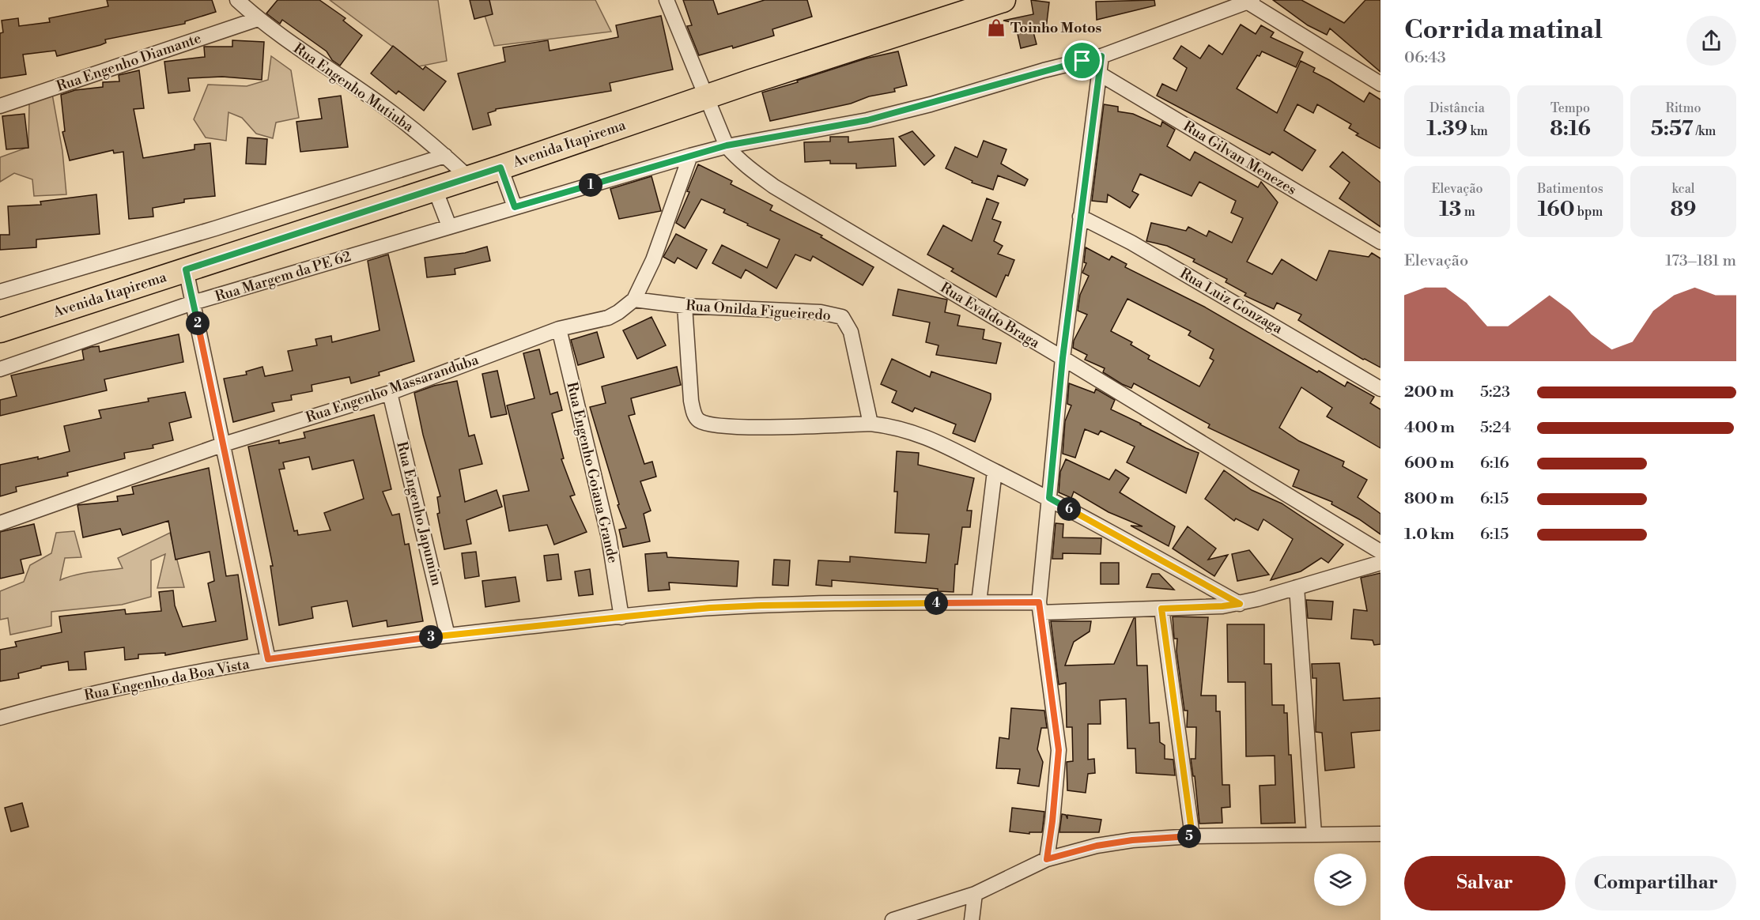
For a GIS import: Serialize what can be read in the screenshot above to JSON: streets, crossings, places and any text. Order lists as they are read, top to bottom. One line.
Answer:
{"streets":{"main road":["Avenida Itapirema"],"street":["Rua Engenho Diamante","Rua Engenho Mutiuba","Rua Gilvan Menezes","Rua Margem da PE 62","Rua Luiz Gonzaga","Rua Onilda Figueiredo","Rua Evaldo Braga","Rua Engenho Massaranduba","Rua Engenho Goiana Grande","Rua Engenho Japumim","Rua Engenho da Boa Vista"]},"crossings":[["Rua Engenho Diamante","Rua Engenho Mutiuba"],["Rua Engenho Mutiuba","Avenida Itapirema"],["Avenida Itapirema","Rua Evaldo Braga"],["Rua Margem da PE 62","Rua Evaldo Braga"],["Rua Margem da PE 62","Rua Engenho Massaranduba"],["Rua Onilda Figueiredo","Rua Engenho Massaranduba"],["Rua Engenho Massaranduba","Rua Engenho Goiana Grande"],["Rua Engenho Massaranduba","Rua Engenho Japumim"],["Rua Engenho Goiana Grande","Rua Engenho da Boa Vista"],["Rua Engenho Japumim","Rua Engenho da Boa Vista"]],"places":{"shop":["Toinho Motos"]},"page":{"heading":["Corrida matinal","06:43"],"stats":[["Distância","1.39 km"],["Tempo","8:16"],["Ritmo","5:57 /km"],["Elevação","13 m"],["Batimentos","160 bpm"],["kcal","89"]],"pins":["1","2","6","4","3","5"],"chart":["Elevação","173–181 m"],"list":[{"name":"200 m","note":"5:23"},{"name":"400 m","note":"5:24"},{"name":"600 m","note":"6:16"},{"name":"800 m","note":"6:15"},{"name":"1.0 km","note":"6:15"}],"buttons":["Salvar","Compartilhar"]}}
